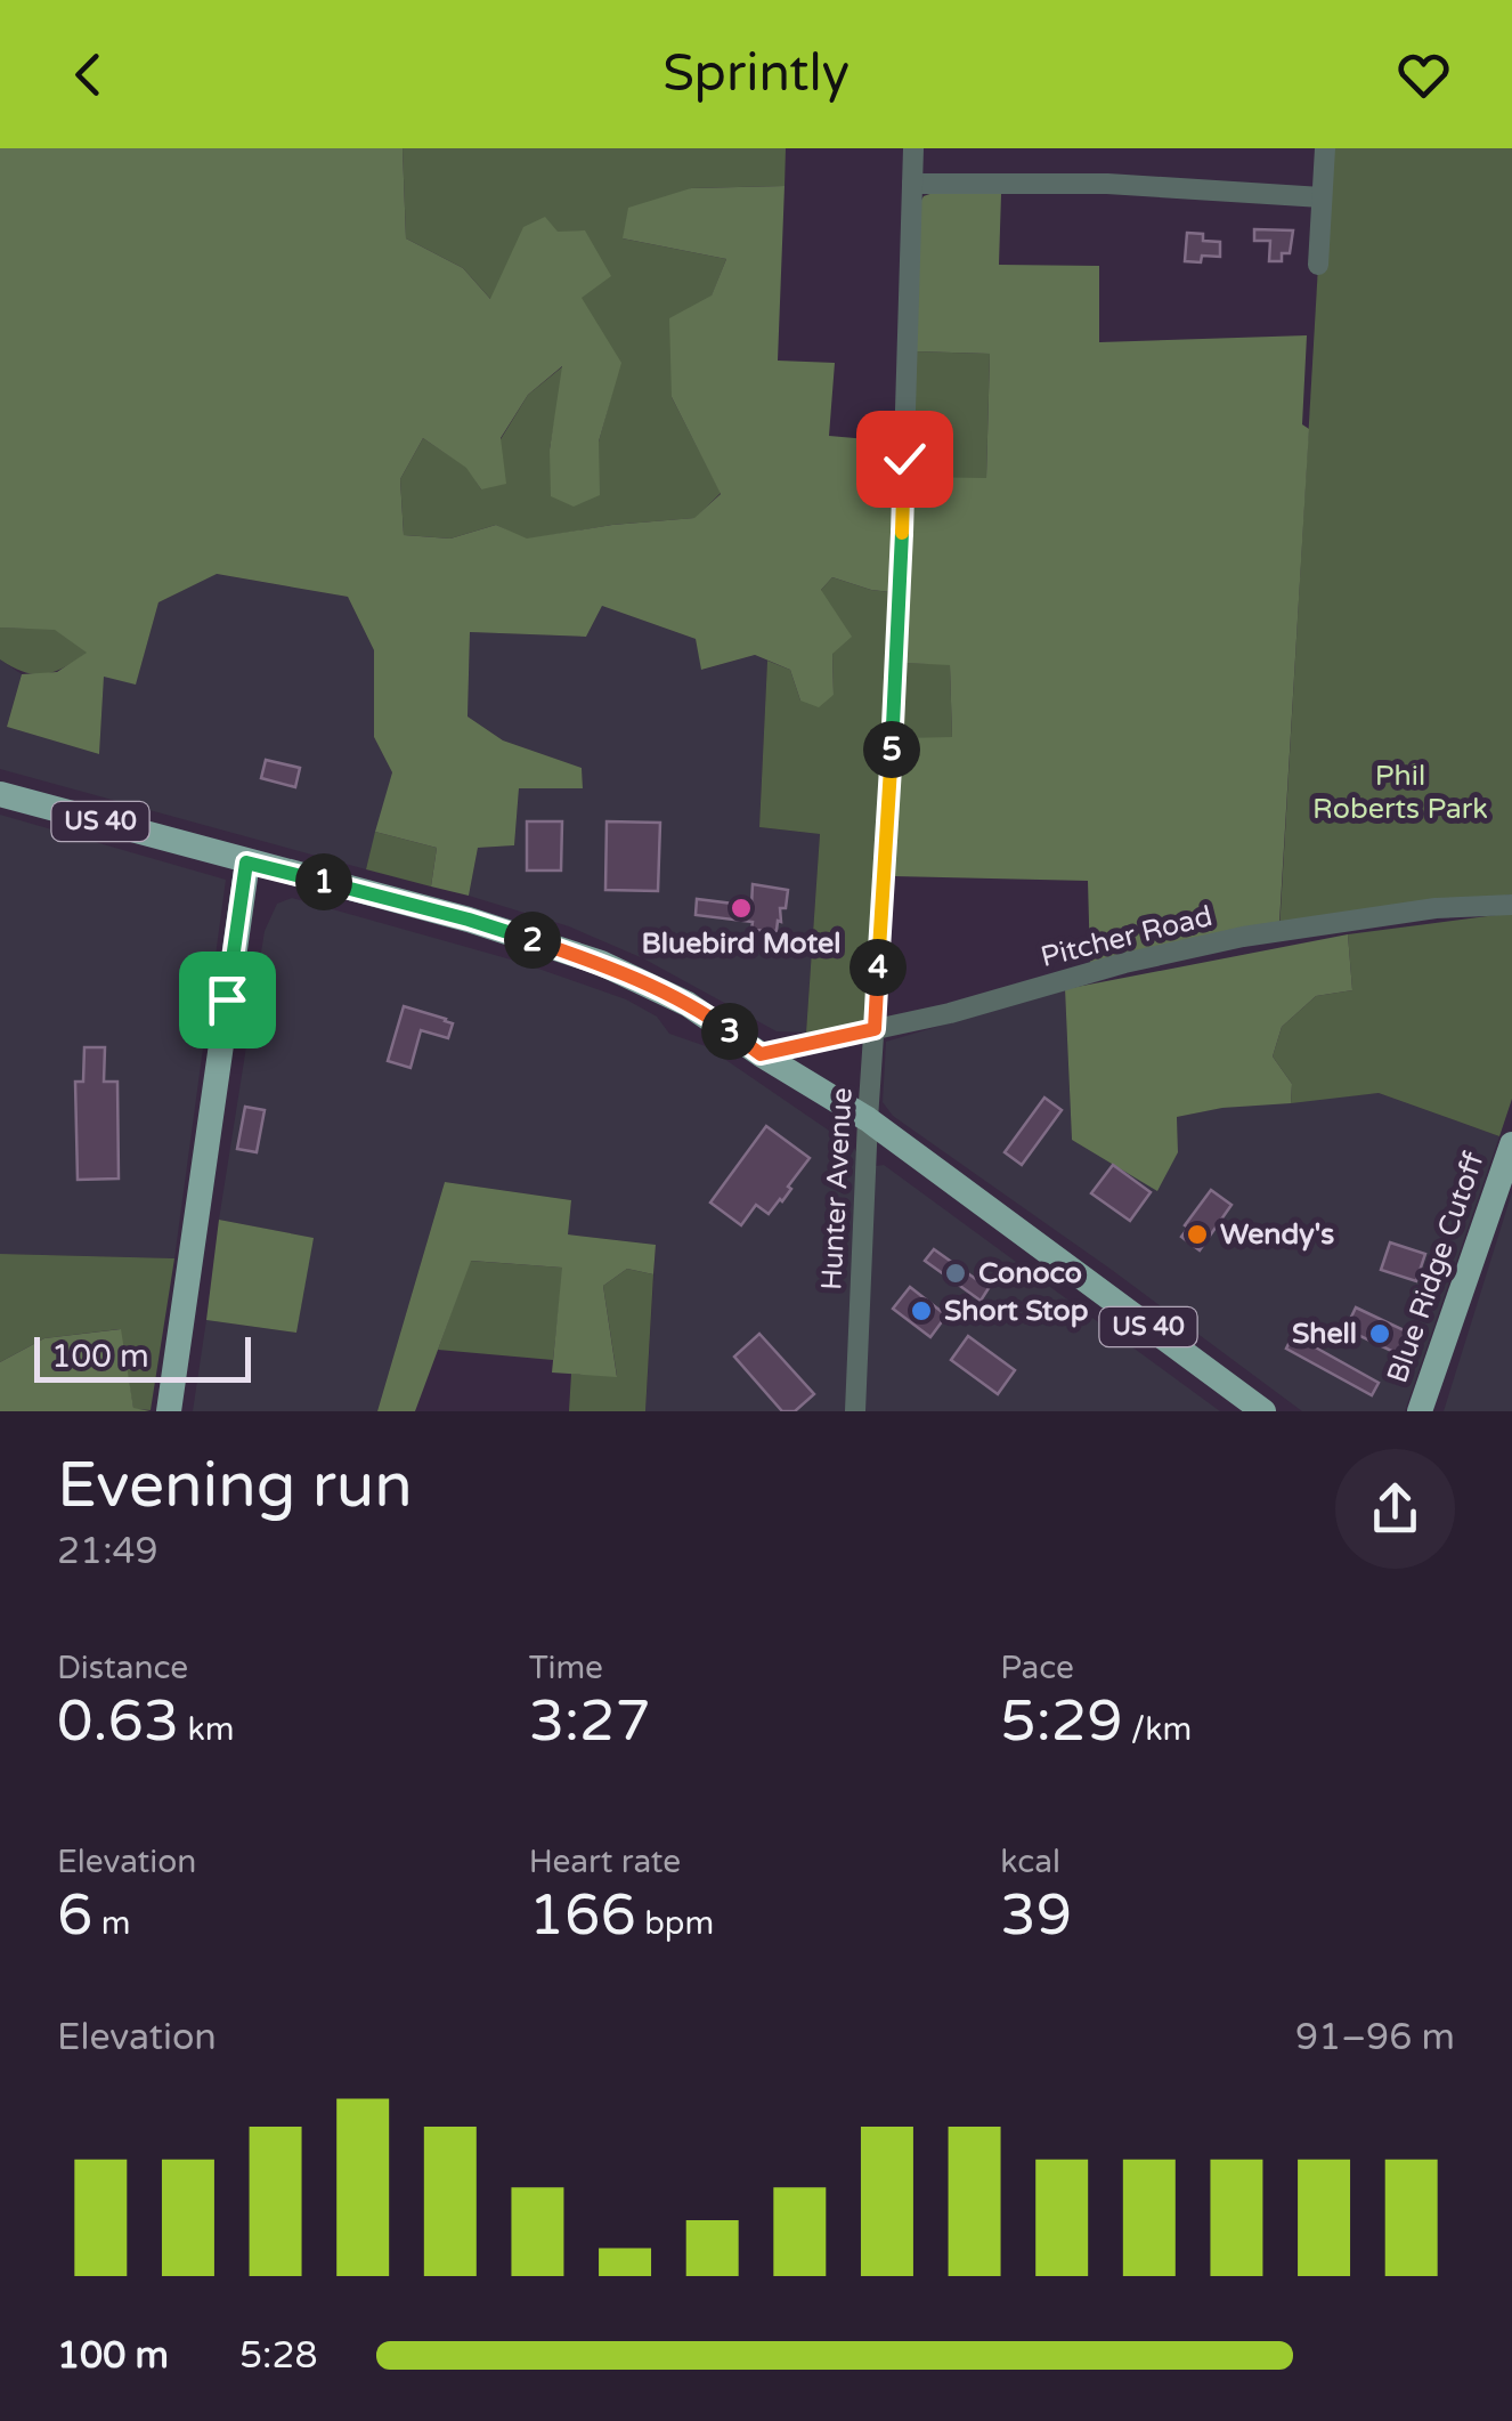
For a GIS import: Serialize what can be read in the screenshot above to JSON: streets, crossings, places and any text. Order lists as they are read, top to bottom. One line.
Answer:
{"streets":{"main road":["US 40","Blue Ridge Cutoff"],"street":["Pitcher Road","Hunter Avenue"]},"crossings":[["US 40","Pitcher Road"],["US 40","Hunter Avenue"],["Pitcher Road","Hunter Avenue"]],"parks":["Phil Roberts Park"],"places":["Bluebird Motel","Wendy's","Conoco","Short Stop","Shell"],"scale_bar":"100 m","page":{"header":"Sprintly","pins":["5","1","2","4","3"],"scale":"100 m","heading":["Evening run","21:49"],"stats":[["Distance","0.63 km"],["Time","3:27"],["Pace","5:29 /km"],["Elevation","6 m"],["Heart rate","166 bpm"],["kcal","39"]],"chart":["Elevation","91–96 m"],"list":[{"name":"100 m","note":"5:28"}]}}
